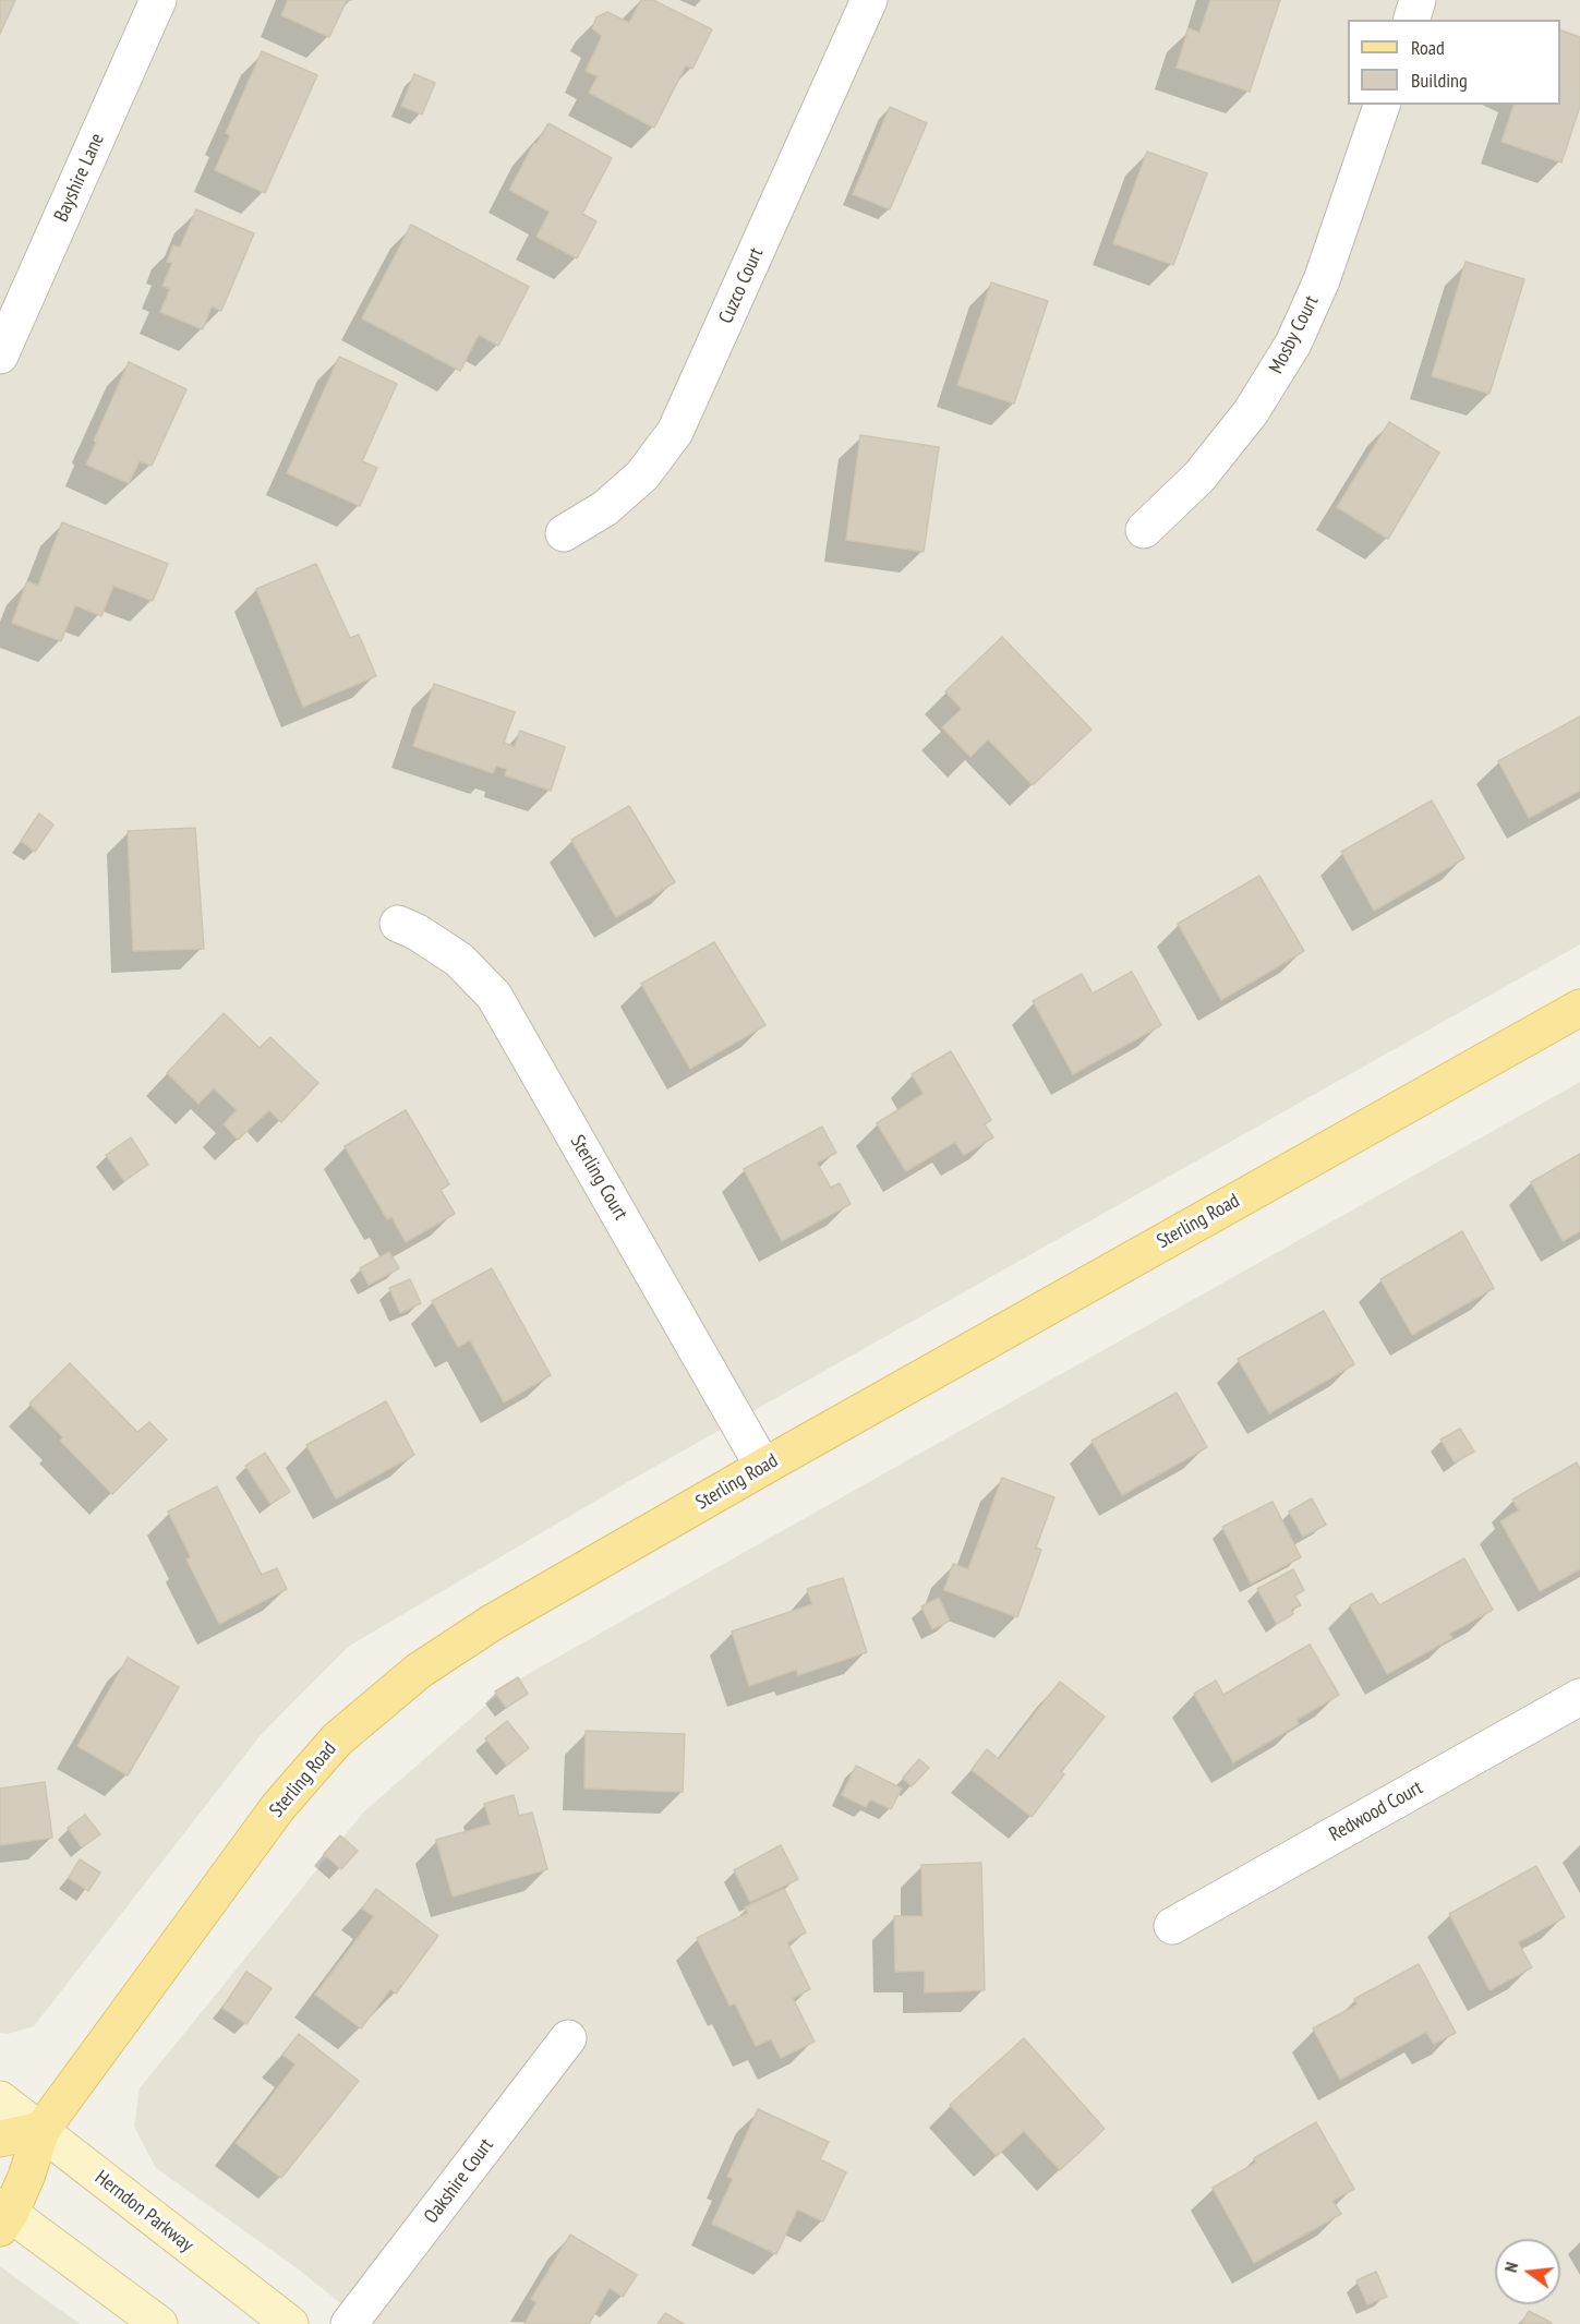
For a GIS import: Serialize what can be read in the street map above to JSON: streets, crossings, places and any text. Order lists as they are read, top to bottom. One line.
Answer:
{"streets":{"main road":["Sterling Road","Herndon Parkway"],"street":["Bayshire Lane","Cuzco Court","Mosby Court","Sterling Court","Redwood Court","Oakshire Court"]},"crossings":[["Sterling Court","Sterling Road"],["Sterling Road","Herndon Parkway"]],"legend":["Road","Building"],"north":"left"}
